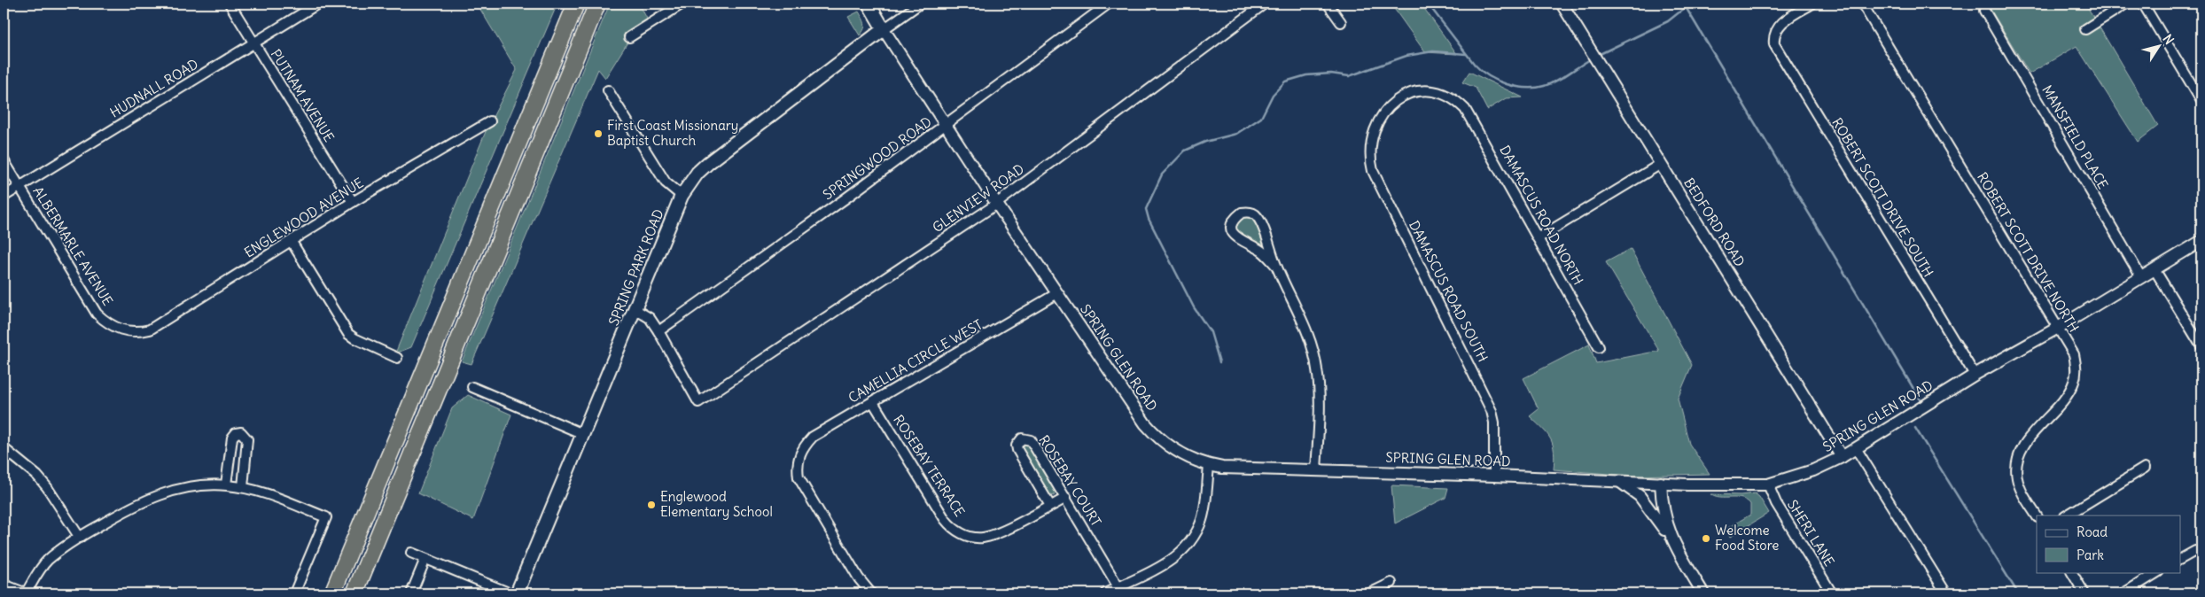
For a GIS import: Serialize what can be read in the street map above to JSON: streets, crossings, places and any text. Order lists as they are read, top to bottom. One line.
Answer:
{"streets":{"main road":["SPRING PARK ROAD","SPRING GLEN ROAD"],"street":["HUDNALL ROAD","PUTNAM AVENUE","MANSFIELD PLACE","SPRINGWOOD ROAD","ROBERT SCOTT DRIVE SOUTH","GLENVIEW ROAD","DAMASCUS ROAD NORTH","ENGLEWOOD AVENUE","BEDFORD ROAD","ALBERMARLE AVENUE","ROBERT SCOTT DRIVE NORTH","DAMASCUS ROAD SOUTH","CAMELLIA CIRCLE WEST","ROSEBAY TERRACE","ROSEBAY COURT","SHERI LANE"]},"crossings":[["HUDNALL ROAD","PUTNAM AVENUE"],["HUDNALL ROAD","ALBERMARLE AVENUE"],["PUTNAM AVENUE","ENGLEWOOD AVENUE"],["MANSFIELD PLACE","SPRING GLEN ROAD"],["SPRINGWOOD ROAD","GLENVIEW ROAD"],["SPRINGWOOD ROAD","SPRING GLEN ROAD"],["ROBERT SCOTT DRIVE SOUTH","SPRING GLEN ROAD"],["GLENVIEW ROAD","SPRING GLEN ROAD"],["DAMASCUS ROAD NORTH","DAMASCUS ROAD SOUTH"],["ENGLEWOOD AVENUE","ALBERMARLE AVENUE"],["BEDFORD ROAD","SPRING GLEN ROAD"],["ROBERT SCOTT DRIVE NORTH","SPRING GLEN ROAD"],["SPRING PARK ROAD","SPRING GLEN ROAD"],["DAMASCUS ROAD SOUTH","SPRING GLEN ROAD"],["SPRING GLEN ROAD","CAMELLIA CIRCLE WEST"],["SPRING GLEN ROAD","SHERI LANE"],["CAMELLIA CIRCLE WEST","ROSEBAY TERRACE"],["ROSEBAY TERRACE","ROSEBAY COURT"]],"places":["First Coast Missionary Baptist Church","Englewood Elementary School","Welcome Food Store"],"legend":["Road","Park"],"north":"top right"}
